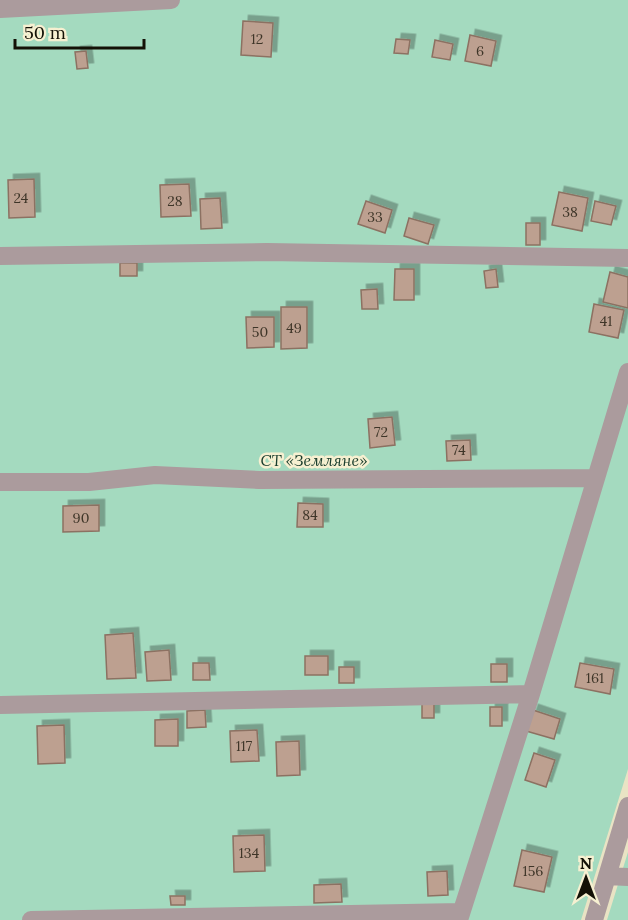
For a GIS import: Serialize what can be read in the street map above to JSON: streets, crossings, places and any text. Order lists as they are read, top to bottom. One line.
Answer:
{"parks":["СТ «Земляне»"],"house_numbers":["12","6","24","28","38","33","41","49","50","72","74","84","90","161","117","134","156"],"scale_bar":"50 m","north":"top"}
